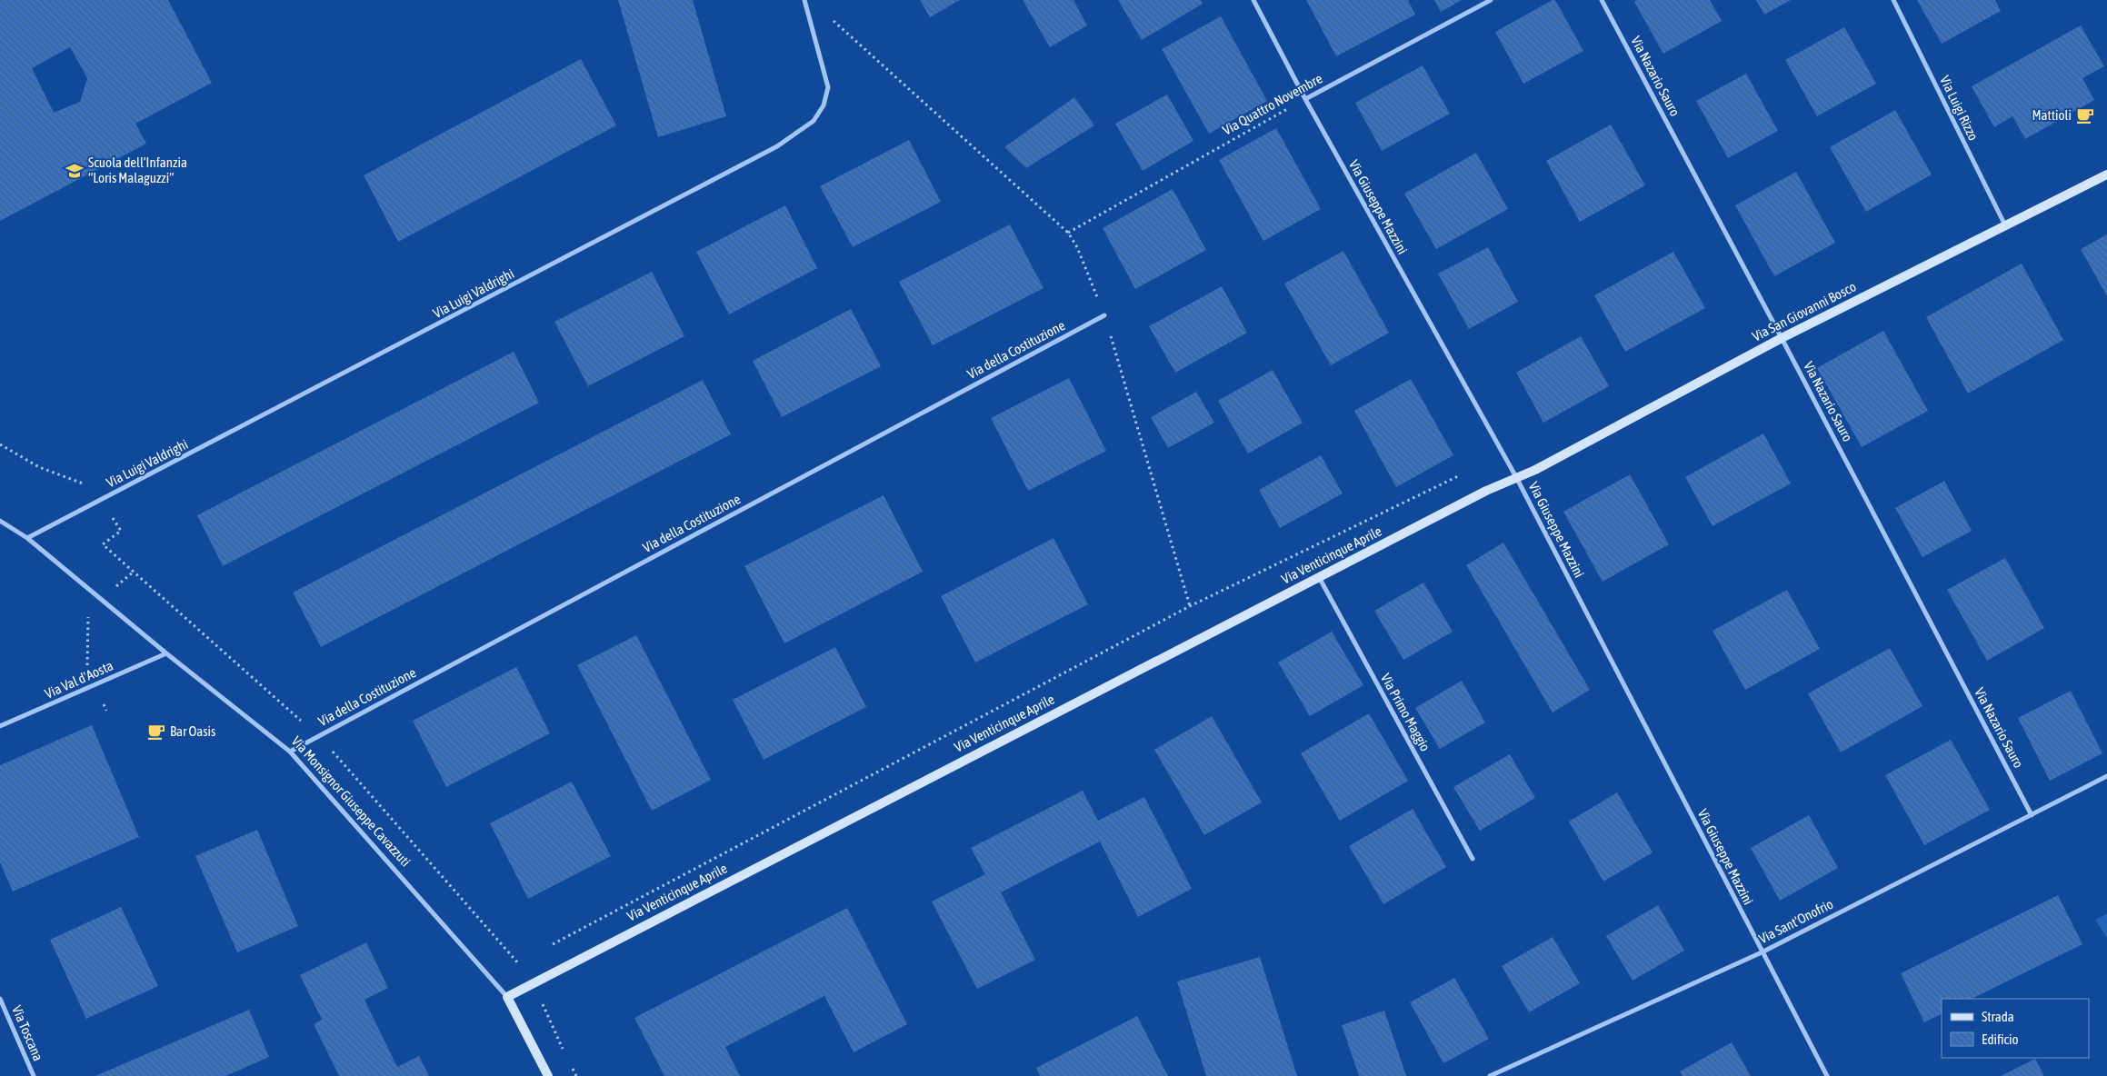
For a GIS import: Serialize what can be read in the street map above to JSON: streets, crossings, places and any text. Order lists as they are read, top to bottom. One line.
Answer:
{"streets":{"street":["Via Nazario Sauro","Via Quattro Novembre","Via Luigi Rizzo","Via Giuseppe Mazzini","Via Luigi Valdrighi","Via San Giovanni Bosco","Via della Costituzione","Via Venticinque Aprile","Via Val d'Aosta","Via Primo Maggio","Via Monsignor Giuseppe Cavazzuti","Via Sant'Onofrio","Via Toscana"]},"crossings":[["Via Nazario Sauro","Via San Giovanni Bosco"],["Via Nazario Sauro","Via Sant'Onofrio"],["Via Quattro Novembre","Via Giuseppe Mazzini"],["Via Luigi Rizzo","Via San Giovanni Bosco"],["Via Giuseppe Mazzini","Via San Giovanni Bosco"],["Via Giuseppe Mazzini","Via Venticinque Aprile"],["Via Giuseppe Mazzini","Via Sant'Onofrio"],["Via Luigi Valdrighi","Via Monsignor Giuseppe Cavazzuti"],["Via San Giovanni Bosco","Via Venticinque Aprile"],["Via della Costituzione","Via Monsignor Giuseppe Cavazzuti"],["Via Venticinque Aprile","Via Primo Maggio"],["Via Venticinque Aprile","Via Monsignor Giuseppe Cavazzuti"],["Via Val d'Aosta","Via Monsignor Giuseppe Cavazzuti"]],"places":{"cafe":["Mattioli","Bar Oasis"],"school or university":["Scuola dell’Infanzia “Loris Malaguzzi”"]},"legend":["Strada","Edificio"]}
